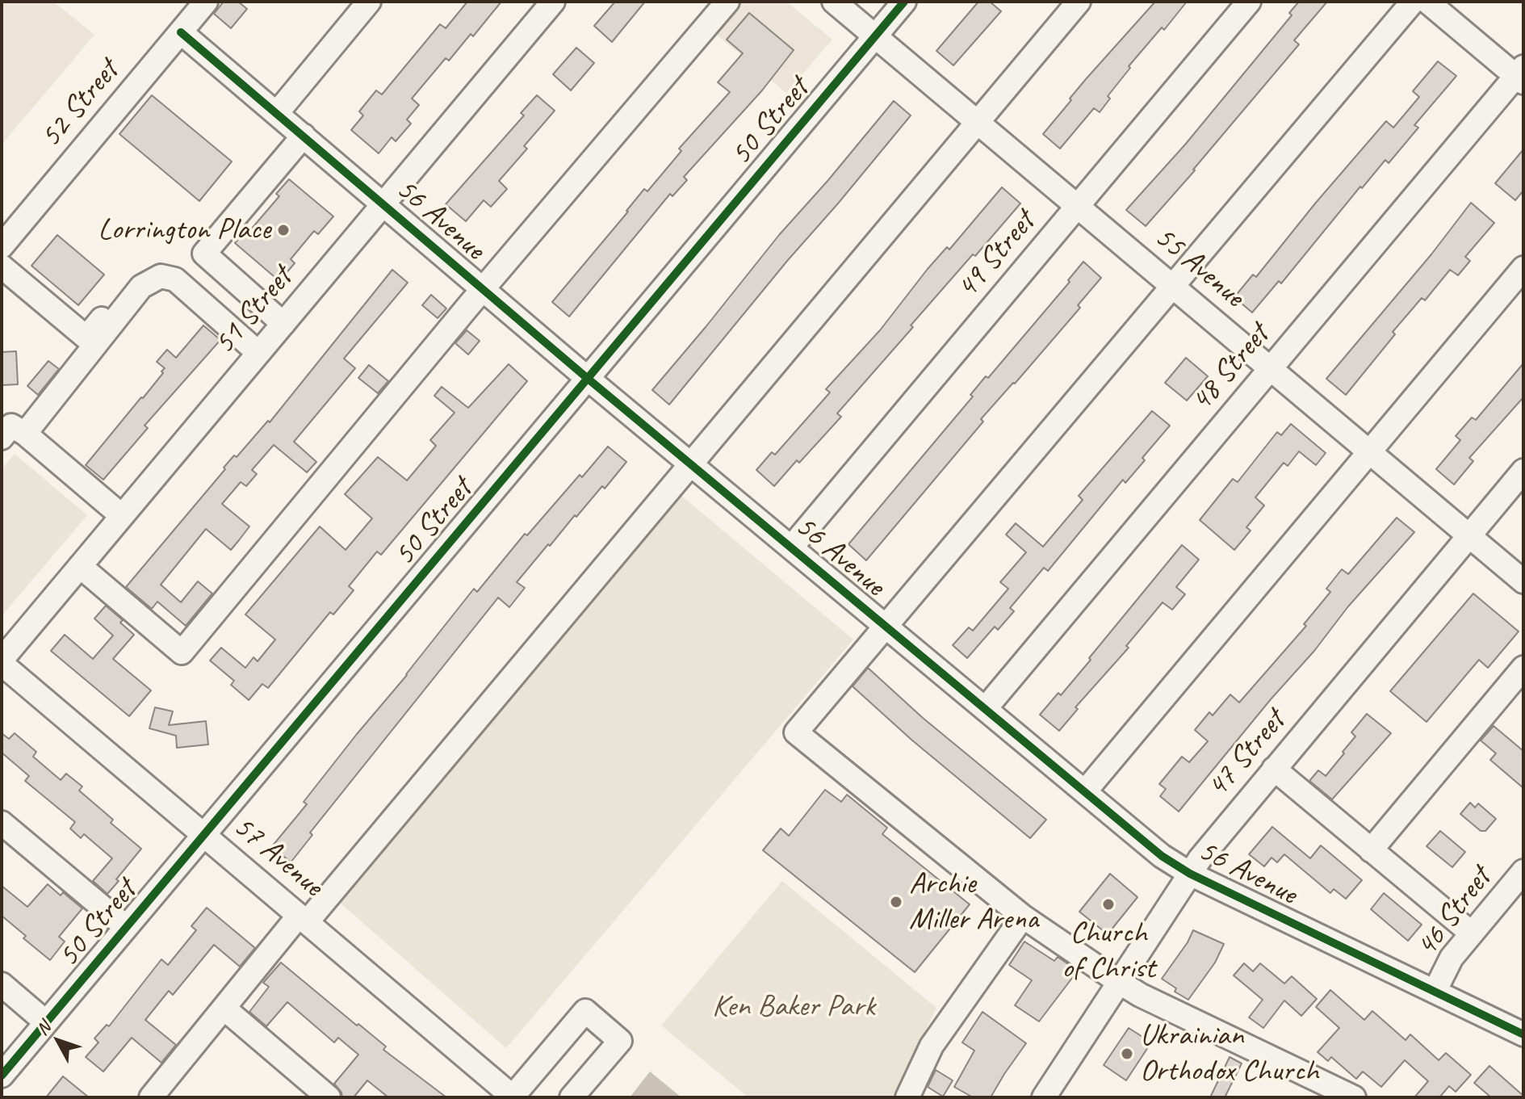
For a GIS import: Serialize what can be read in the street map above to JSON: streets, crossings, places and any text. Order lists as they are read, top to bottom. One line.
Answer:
{"streets":{"street":["52 Street","50 Street","56 Avenue","49 Street","55 Avenue","51 Street","48 Street","47 Street","57 Avenue","46 Street"]},"crossings":[["52 Street","56 Avenue"],["50 Street","56 Avenue"],["50 Street","55 Avenue"],["50 Street","57 Avenue"],["56 Avenue","49 Street"],["56 Avenue","51 Street"],["56 Avenue","48 Street"],["56 Avenue","47 Street"],["56 Avenue","46 Street"],["49 Street","55 Avenue"],["55 Avenue","48 Street"],["55 Avenue","47 Street"],["51 Street","57 Avenue"]],"parks":["Ken Baker Park"],"places":["Lorrington Place","Archie Miller Arena","Church of Christ","Ukrainian Orthodox Church"],"north":"top left"}
